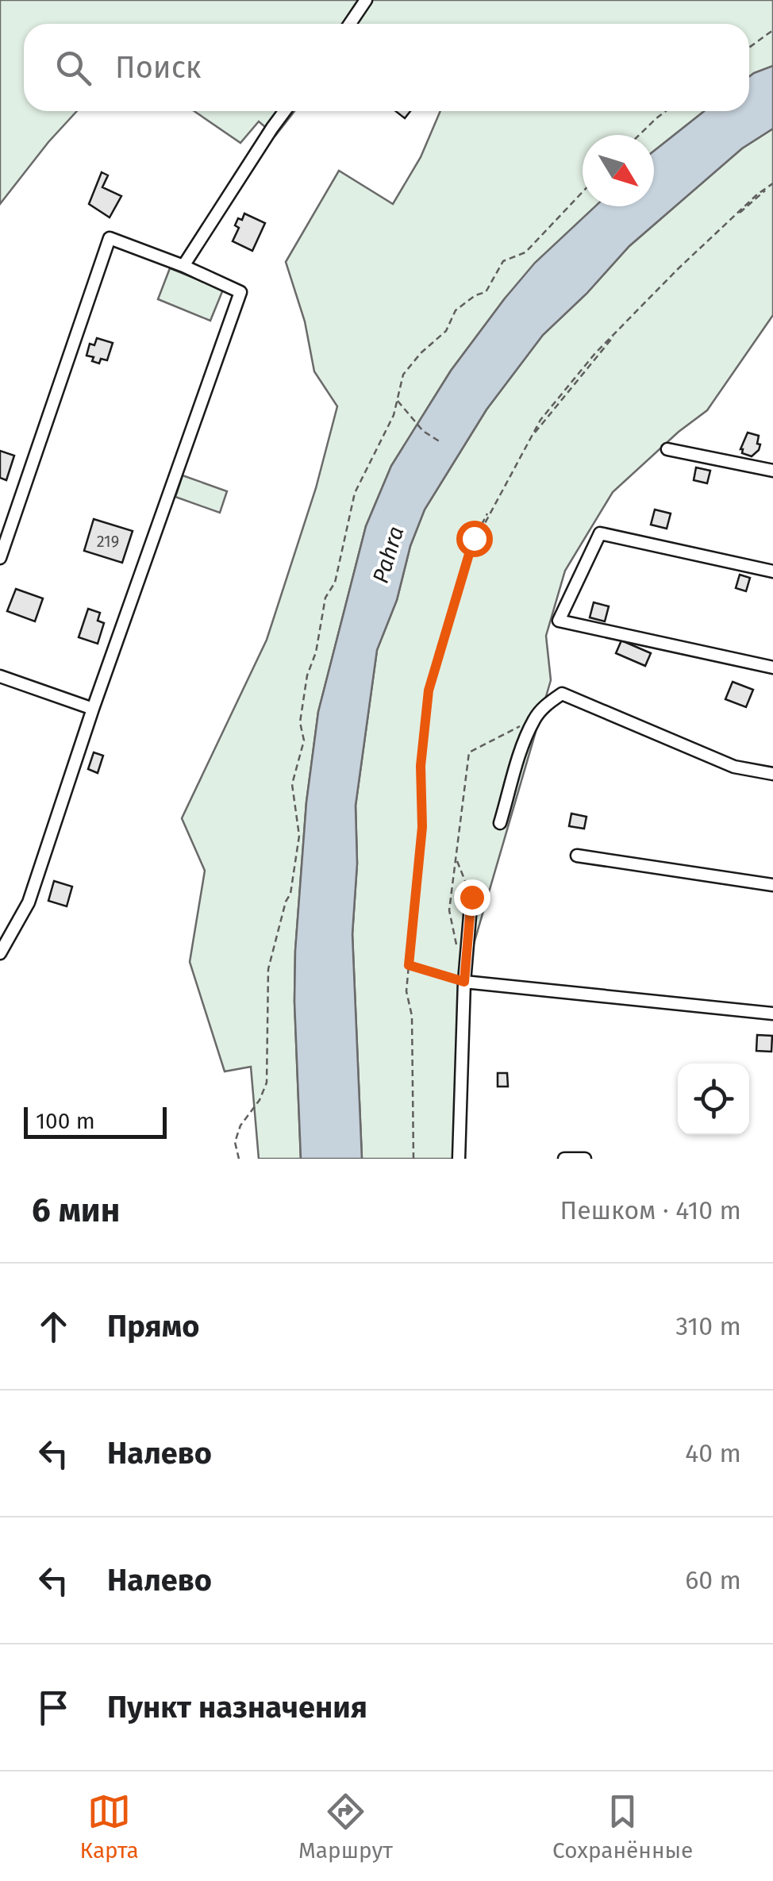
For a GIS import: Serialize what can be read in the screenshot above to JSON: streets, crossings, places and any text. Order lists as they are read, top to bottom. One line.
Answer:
{"water":["Pahra"],"house_numbers":["219"],"scale_bar":"100 m","north":"bottom right","page":{"search":"Поиск","scale":"100 m","heading":["6 мин","Пешком · 410 m"],"list":[["Прямо","310 m"],["Налево","40 m"],["Налево","60 m"],"Пункт назначения"],"nav":["Карта","Маршрут","Сохранённые"]}}
